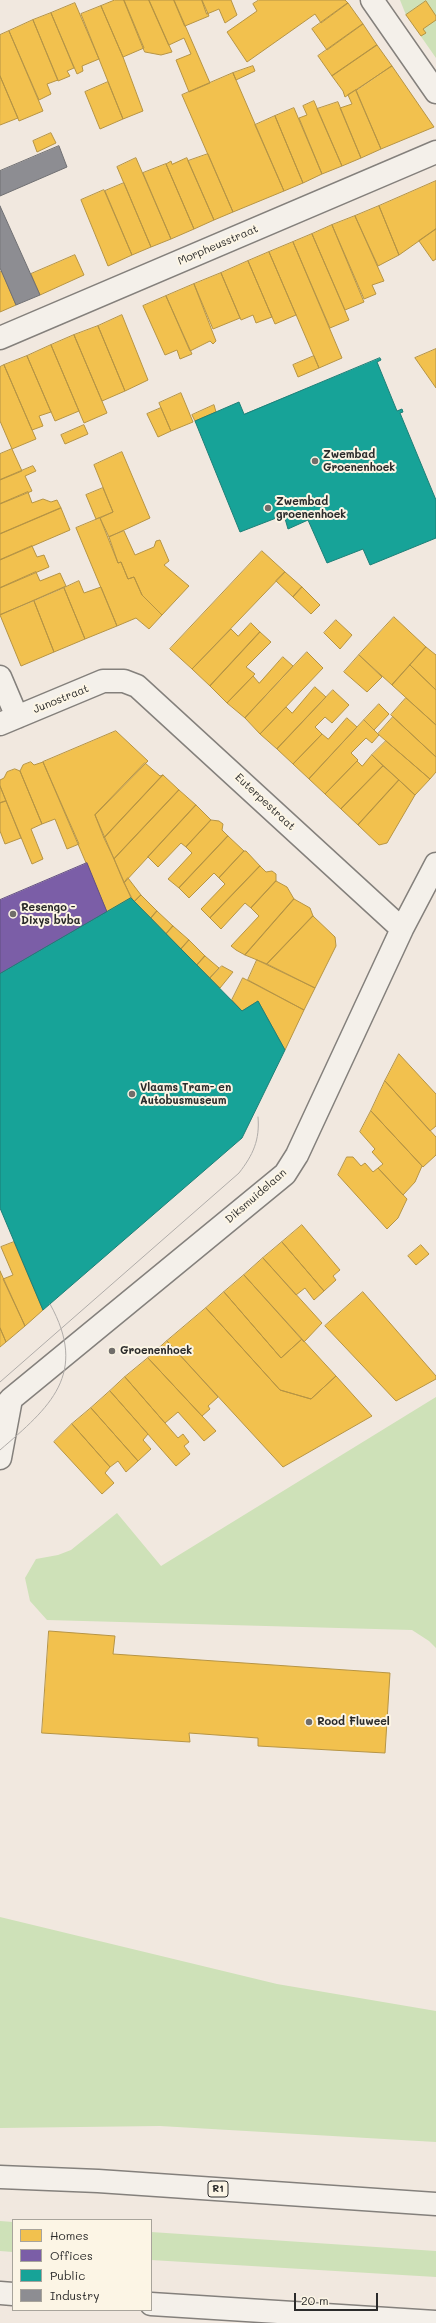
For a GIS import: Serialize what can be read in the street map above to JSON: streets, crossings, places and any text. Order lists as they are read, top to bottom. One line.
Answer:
{"streets":{"main road":["Morpheusstraat","Junostraat","Euterpestraat","Diksmuidelaan","R1"]},"crossings":[["Junostraat","Euterpestraat"],["Euterpestraat","Diksmuidelaan"]],"places":["Zwembad Groenenhoek","Zwembad groenenhoek","Resengo - Dixys bvba","Vlaams Tram- en Autobusmuseum","Groenenhoek","Rood Fluweel"],"legend":["Homes","Offices","Public","Industry"],"scale_bar":"20 m"}
